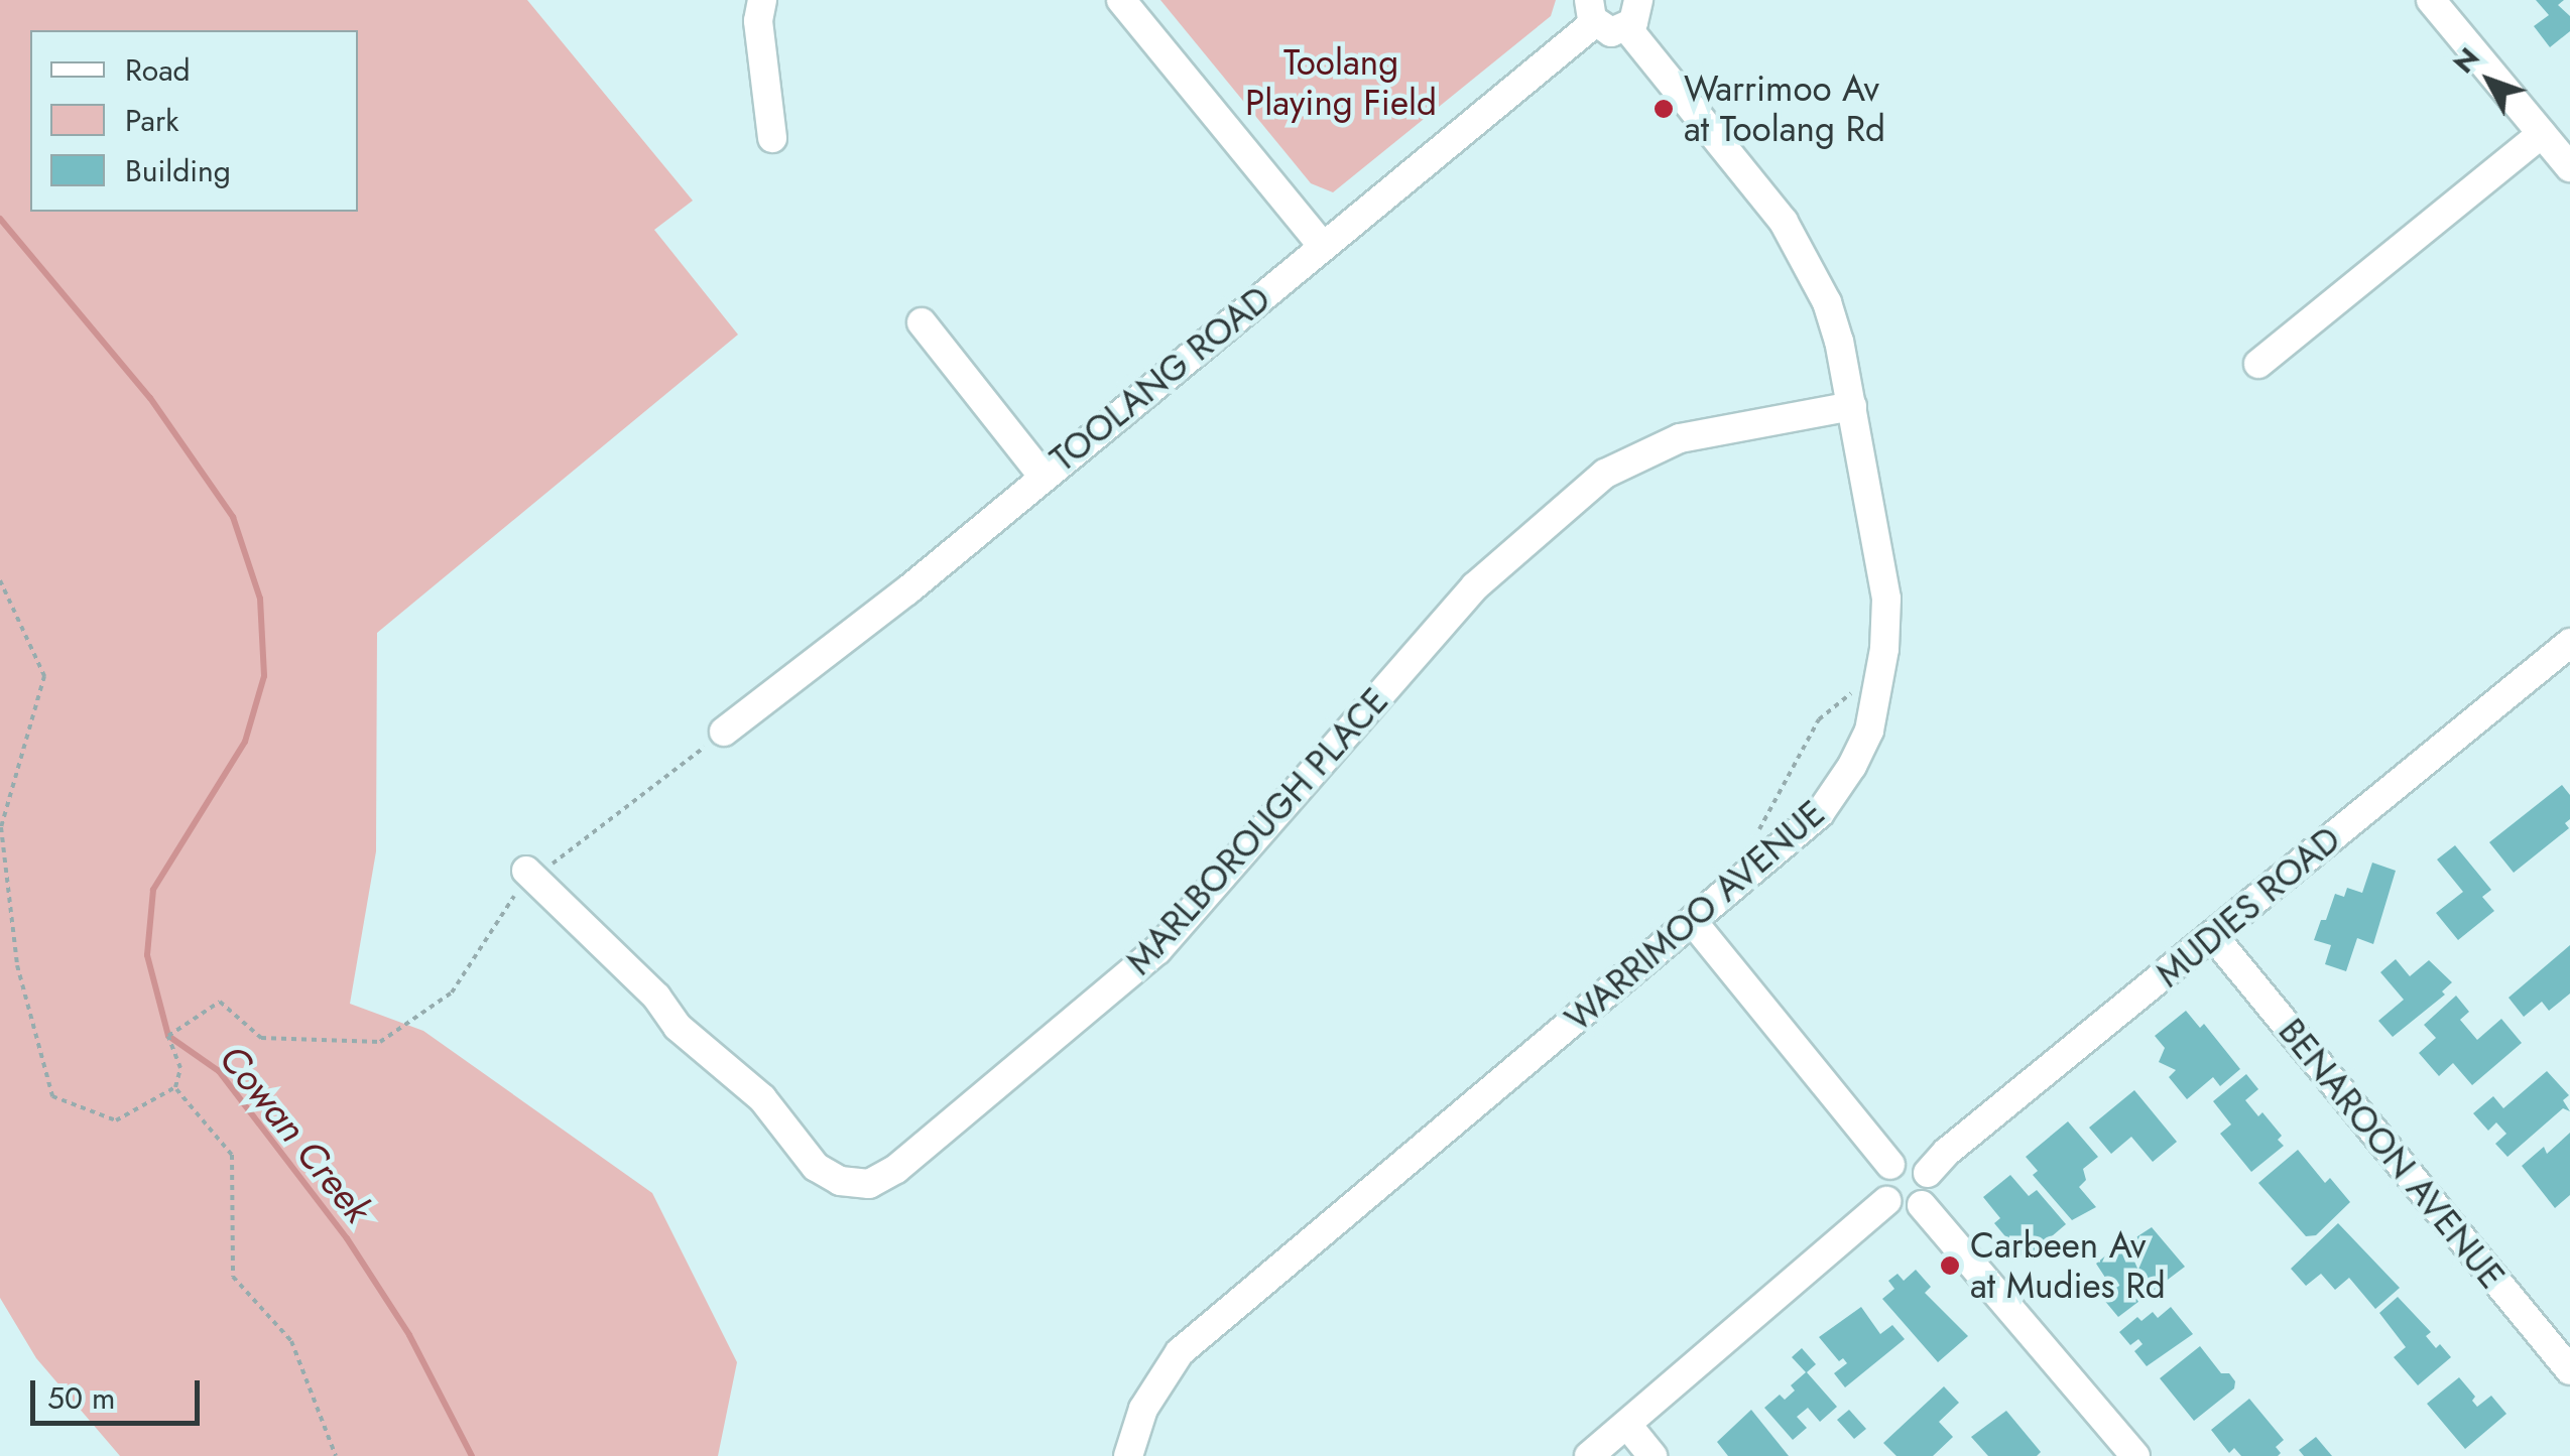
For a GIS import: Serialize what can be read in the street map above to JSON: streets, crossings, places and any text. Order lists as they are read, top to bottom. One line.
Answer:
{"streets":{"street":["TOOLANG ROAD","MARLBOROUGH PLACE","MUDIES ROAD","WARRIMOO AVENUE","BENAROON AVENUE"]},"crossings":[["MARLBOROUGH PLACE","WARRIMOO AVENUE"],["MUDIES ROAD","BENAROON AVENUE"]],"water":["Cowan Creek"],"parks":["Toolang Playing Field"],"places":["Warrimoo Av at Toolang Rd","Carbeen Av at Mudies Rd"],"legend":["Road","Park","Building"],"scale_bar":"50 m","north":"top left"}
